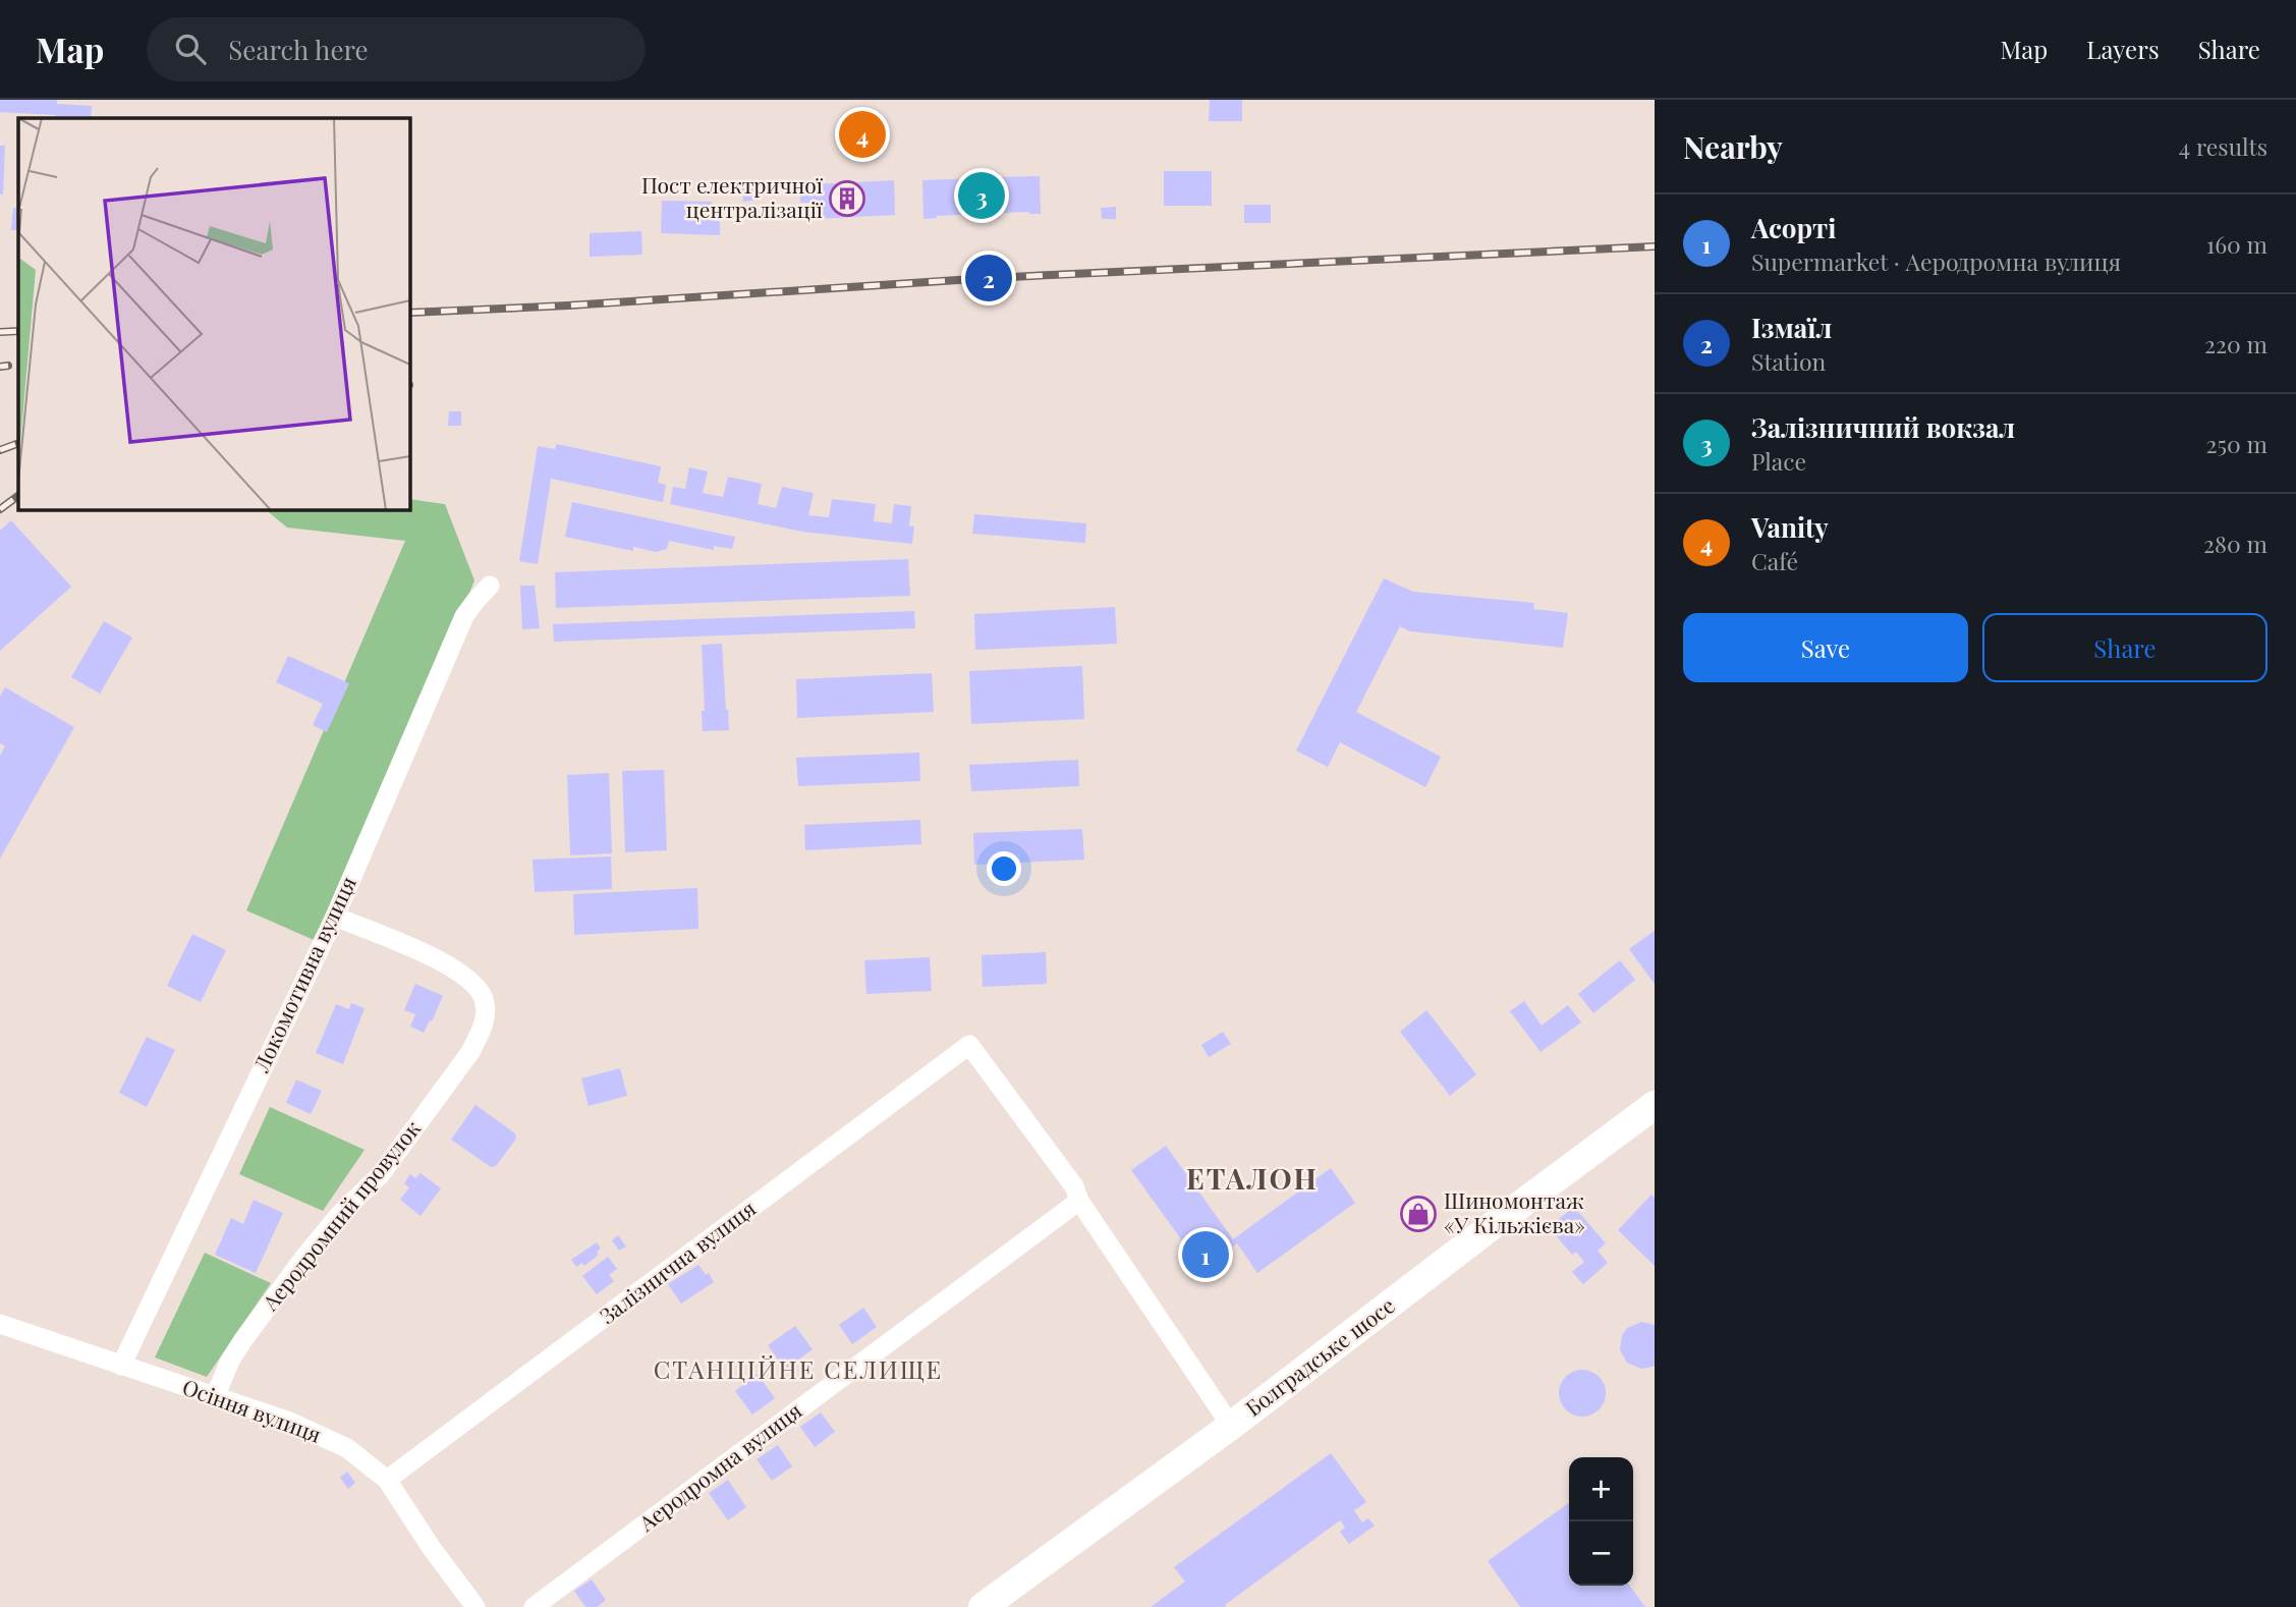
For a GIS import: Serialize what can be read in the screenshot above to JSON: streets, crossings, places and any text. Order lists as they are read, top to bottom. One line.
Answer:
{"streets":{"main road":["Болградське шосе"],"street":["Локомотивна вулиця","Аеродромний провулок","Залізнична вулиця","Осіння вулиця","Аеродромна вулиця"]},"crossings":[["Локомотивна вулиця","Аеродромний провулок"],["Локомотивна вулиця","Осіння вулиця"],["Аеродромний провулок","Осіння вулиця"],["Залізнична вулиця","Осіння вулиця"],["Залізнична вулиця","Аеродромна вулиця"]],"districts":["ЕТАЛОН","СТАНЦІЙНЕ СЕЛИЩЕ"],"places":{"building":["Пост електричної централізації"],"shop":["Шиномонтаж «У Кільжієва»"]},"page":{"header":"Map","search":"Search here","nav":["Map","Layers","Share"],"heading":["Nearby","4 results"],"pins":["4","3","2","1"],"list":[{"mark":"1","name":"Асорті","note":"Supermarket · Аеродромна вулиця","value":"160 m"},{"mark":"2","name":"Ізмаїл","note":"Station","value":"220 m"},{"mark":"3","name":"Залізничний вокзал","note":"Place","value":"250 m"},{"mark":"4","name":"Vanity","note":"Café","value":"280 m"}],"buttons":["Save","Share"],"map_buttons":["+","−"]}}
